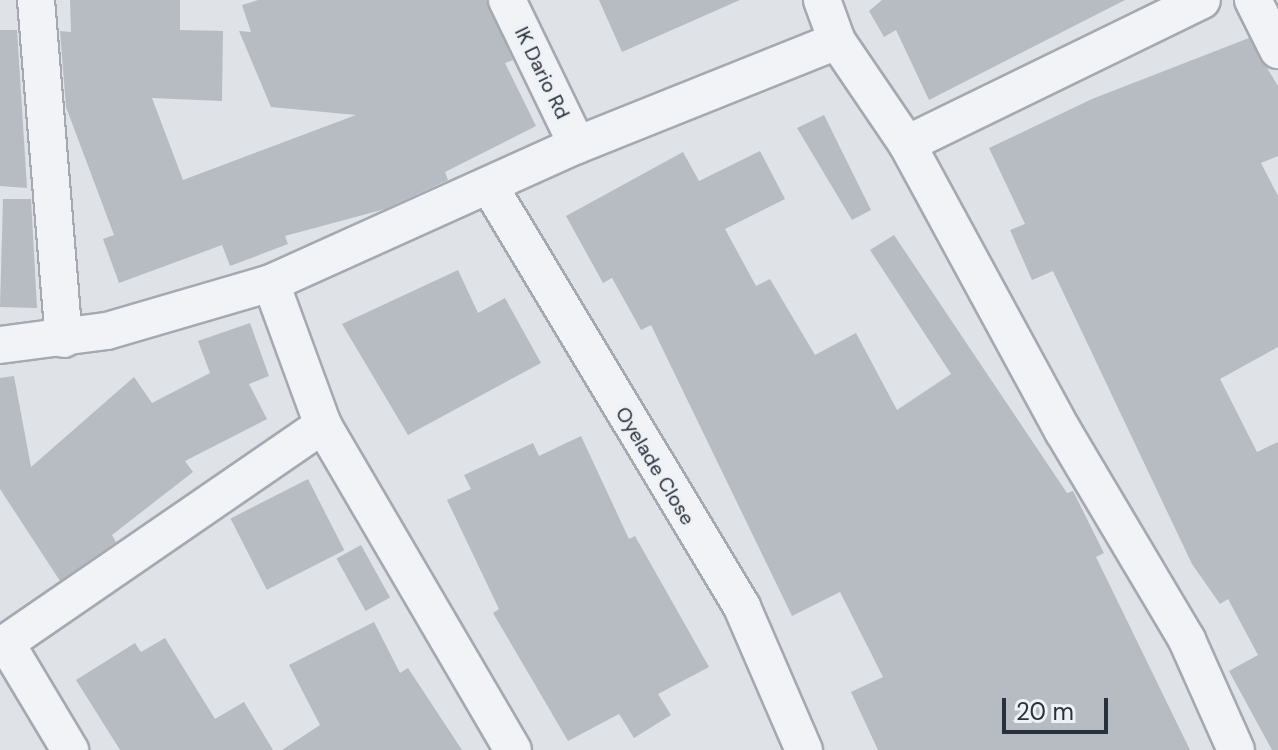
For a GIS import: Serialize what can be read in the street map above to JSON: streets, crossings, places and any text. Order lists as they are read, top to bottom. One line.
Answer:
{"streets":{"street":["IK Dario Rd","Oyelade Close"]},"scale_bar":"20 m"}
